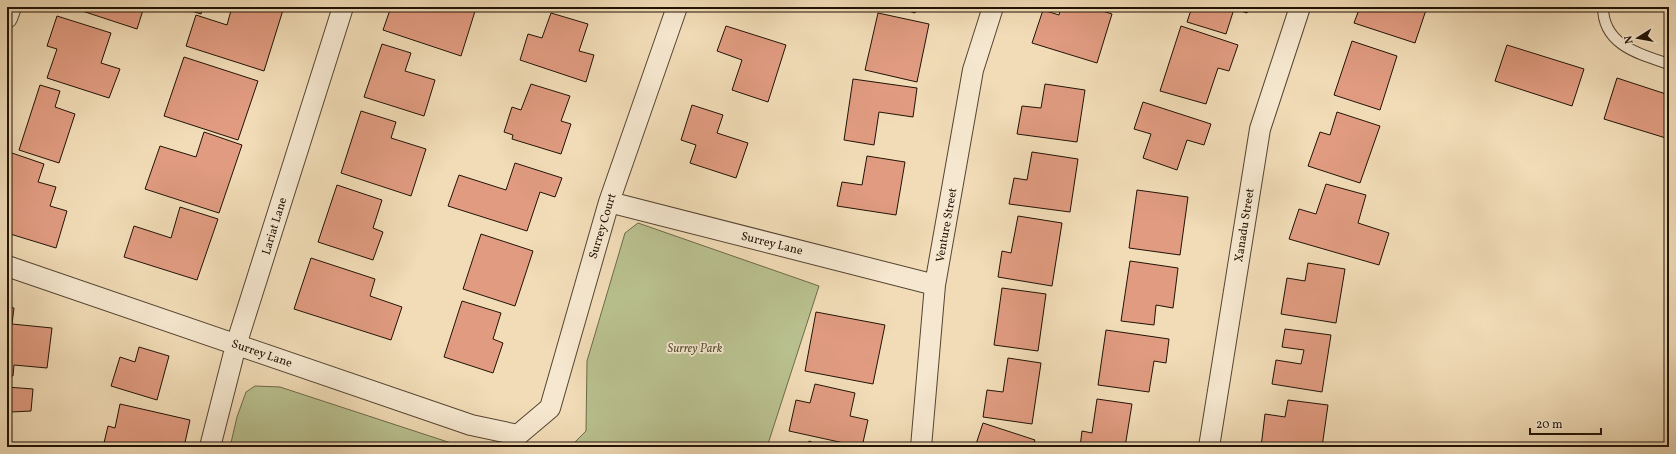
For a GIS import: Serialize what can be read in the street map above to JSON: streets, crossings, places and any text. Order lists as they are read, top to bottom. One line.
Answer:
{"streets":{"street":["Venture Street","Xanadu Street","Lariat Lane","Surrey Court","Surrey Lane"]},"crossings":[["Venture Street","Surrey Lane"],["Lariat Lane","Surrey Lane"],["Surrey Court","Surrey Lane"]],"parks":["Surrey Park"],"scale_bar":"20 m","north":"left"}
